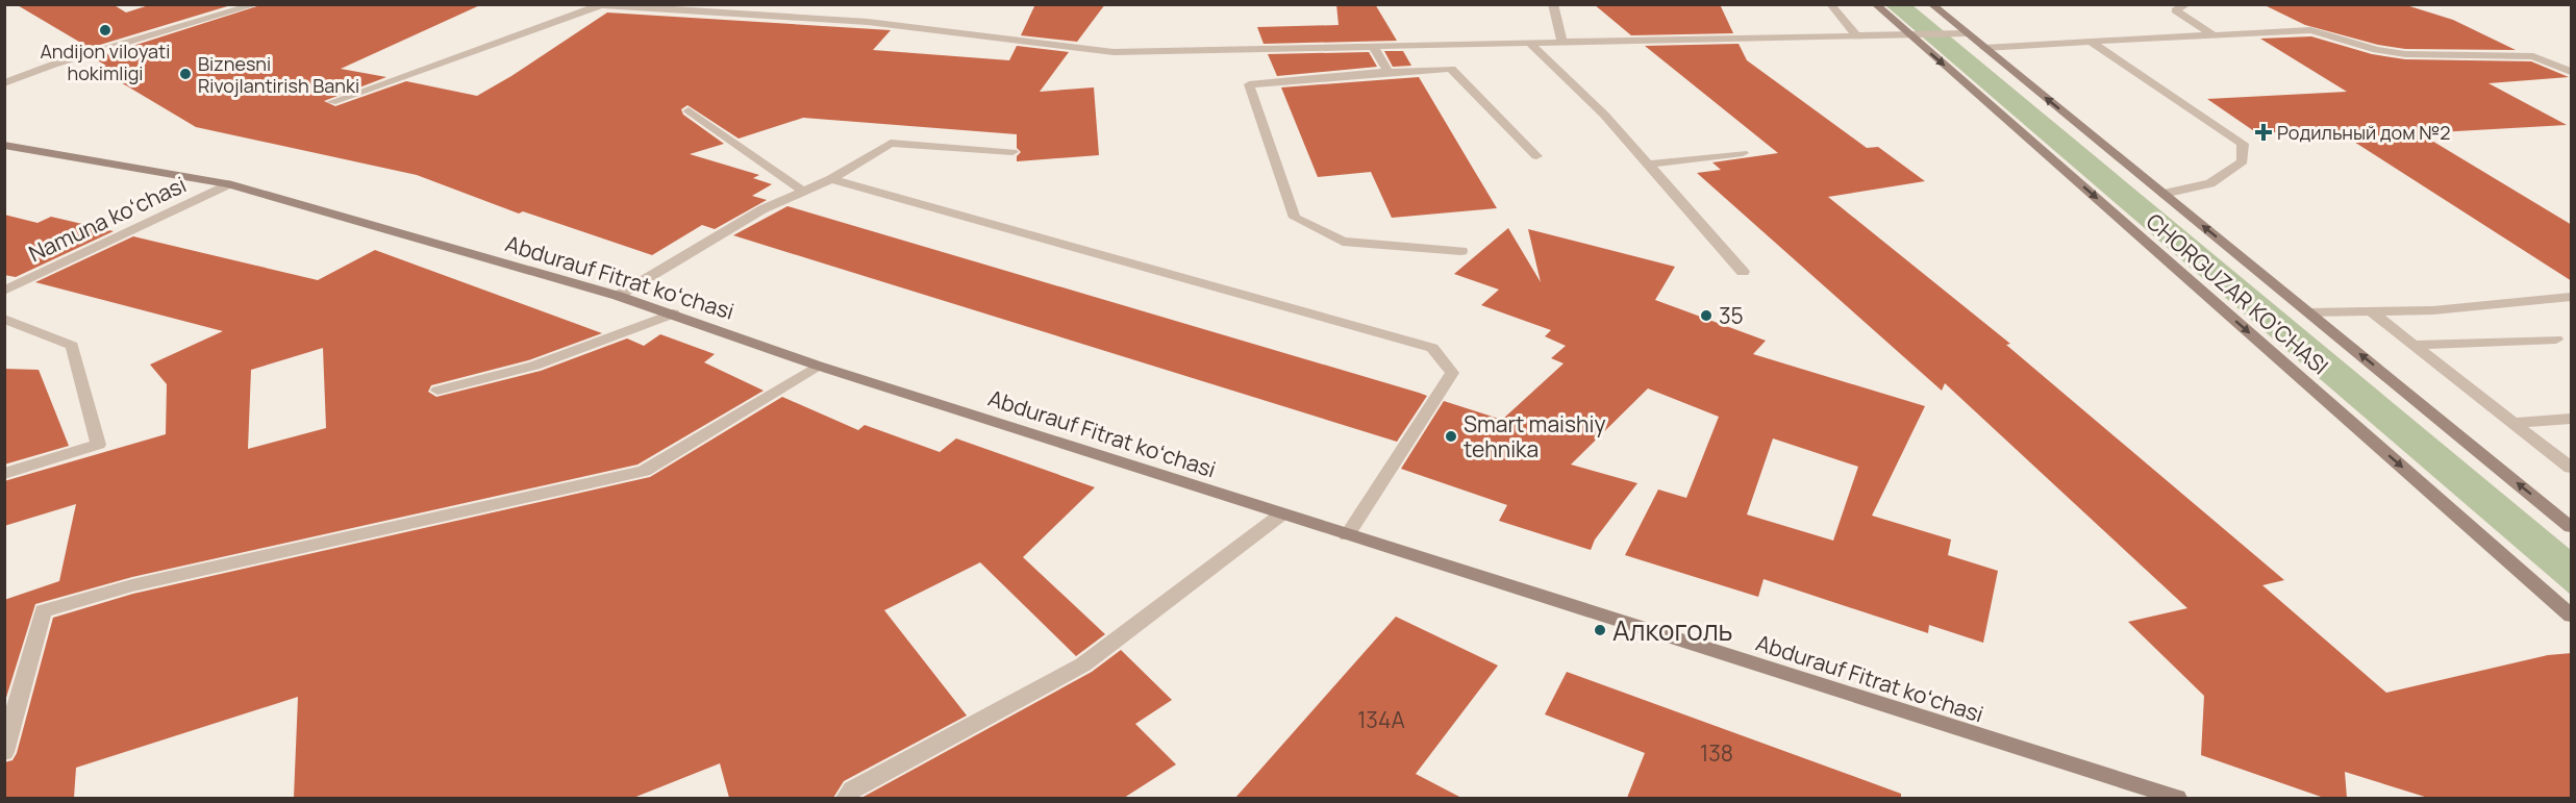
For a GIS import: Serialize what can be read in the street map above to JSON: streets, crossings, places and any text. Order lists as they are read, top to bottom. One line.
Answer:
{"streets":{"main road":["Abdurauf Fitrat koʻchasi","CHORGUZAR KO'CHASI"],"street":["Namuna koʻchasi"]},"crossings":[["Namuna koʻchasi","Abdurauf Fitrat koʻchasi"]],"places":{"other":["Andijon vilоyati hоkimligi","Biznesni Rivojlantirish Banki","35","Smart maishiy tehnika","Алкоголь"],"health":["Родильный дом №2"]},"house_numbers":["134A","138"]}
